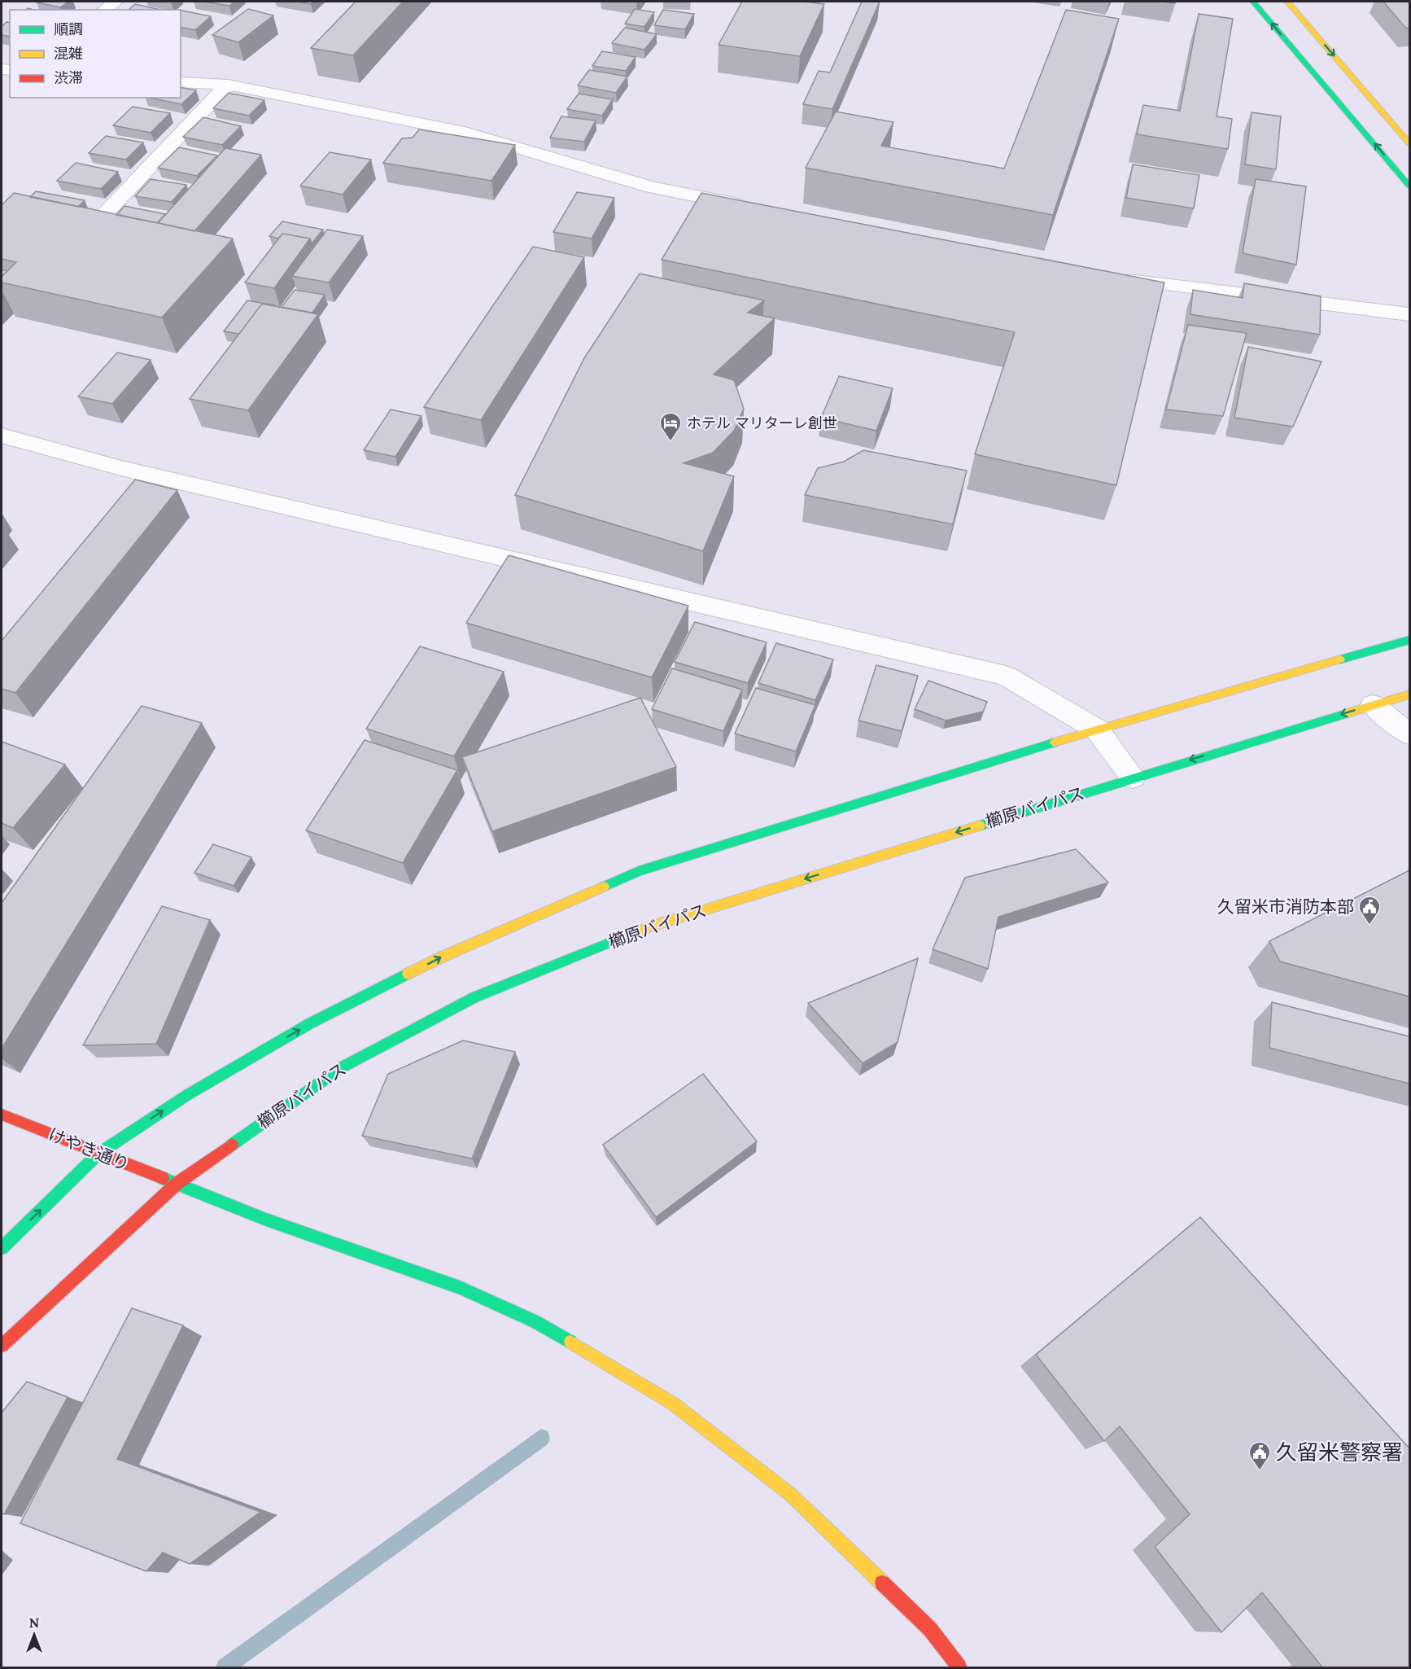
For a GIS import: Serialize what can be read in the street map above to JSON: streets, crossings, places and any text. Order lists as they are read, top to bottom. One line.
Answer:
{"streets":{"street":["櫛原バイパス","けやき通り"]},"crossings":[["櫛原バイパス","けやき通り"]],"places":{"hotel":["ホテル マリターレ創世"],"public building":["久留米市消防本部","久留米警察署"]},"legend":["順調","混雑","渋滞"],"north":"top"}
